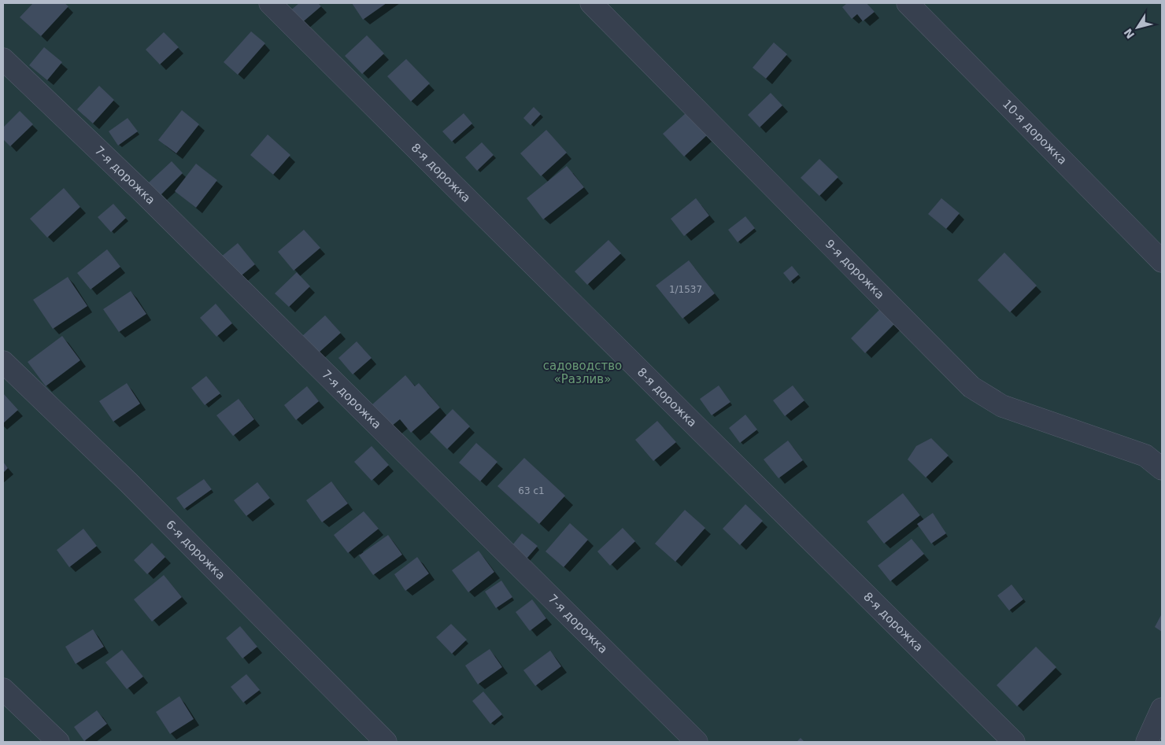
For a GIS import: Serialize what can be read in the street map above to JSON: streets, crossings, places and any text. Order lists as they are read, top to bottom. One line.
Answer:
{"streets":{"street":["10-я дорожка","8-я дорожка","7-я дорожка","9-я дорожка","6-я дорожка"]},"parks":["садоводство «Разлив»"],"house_numbers":["1/1537","63 с1"],"north":"bottom left"}
